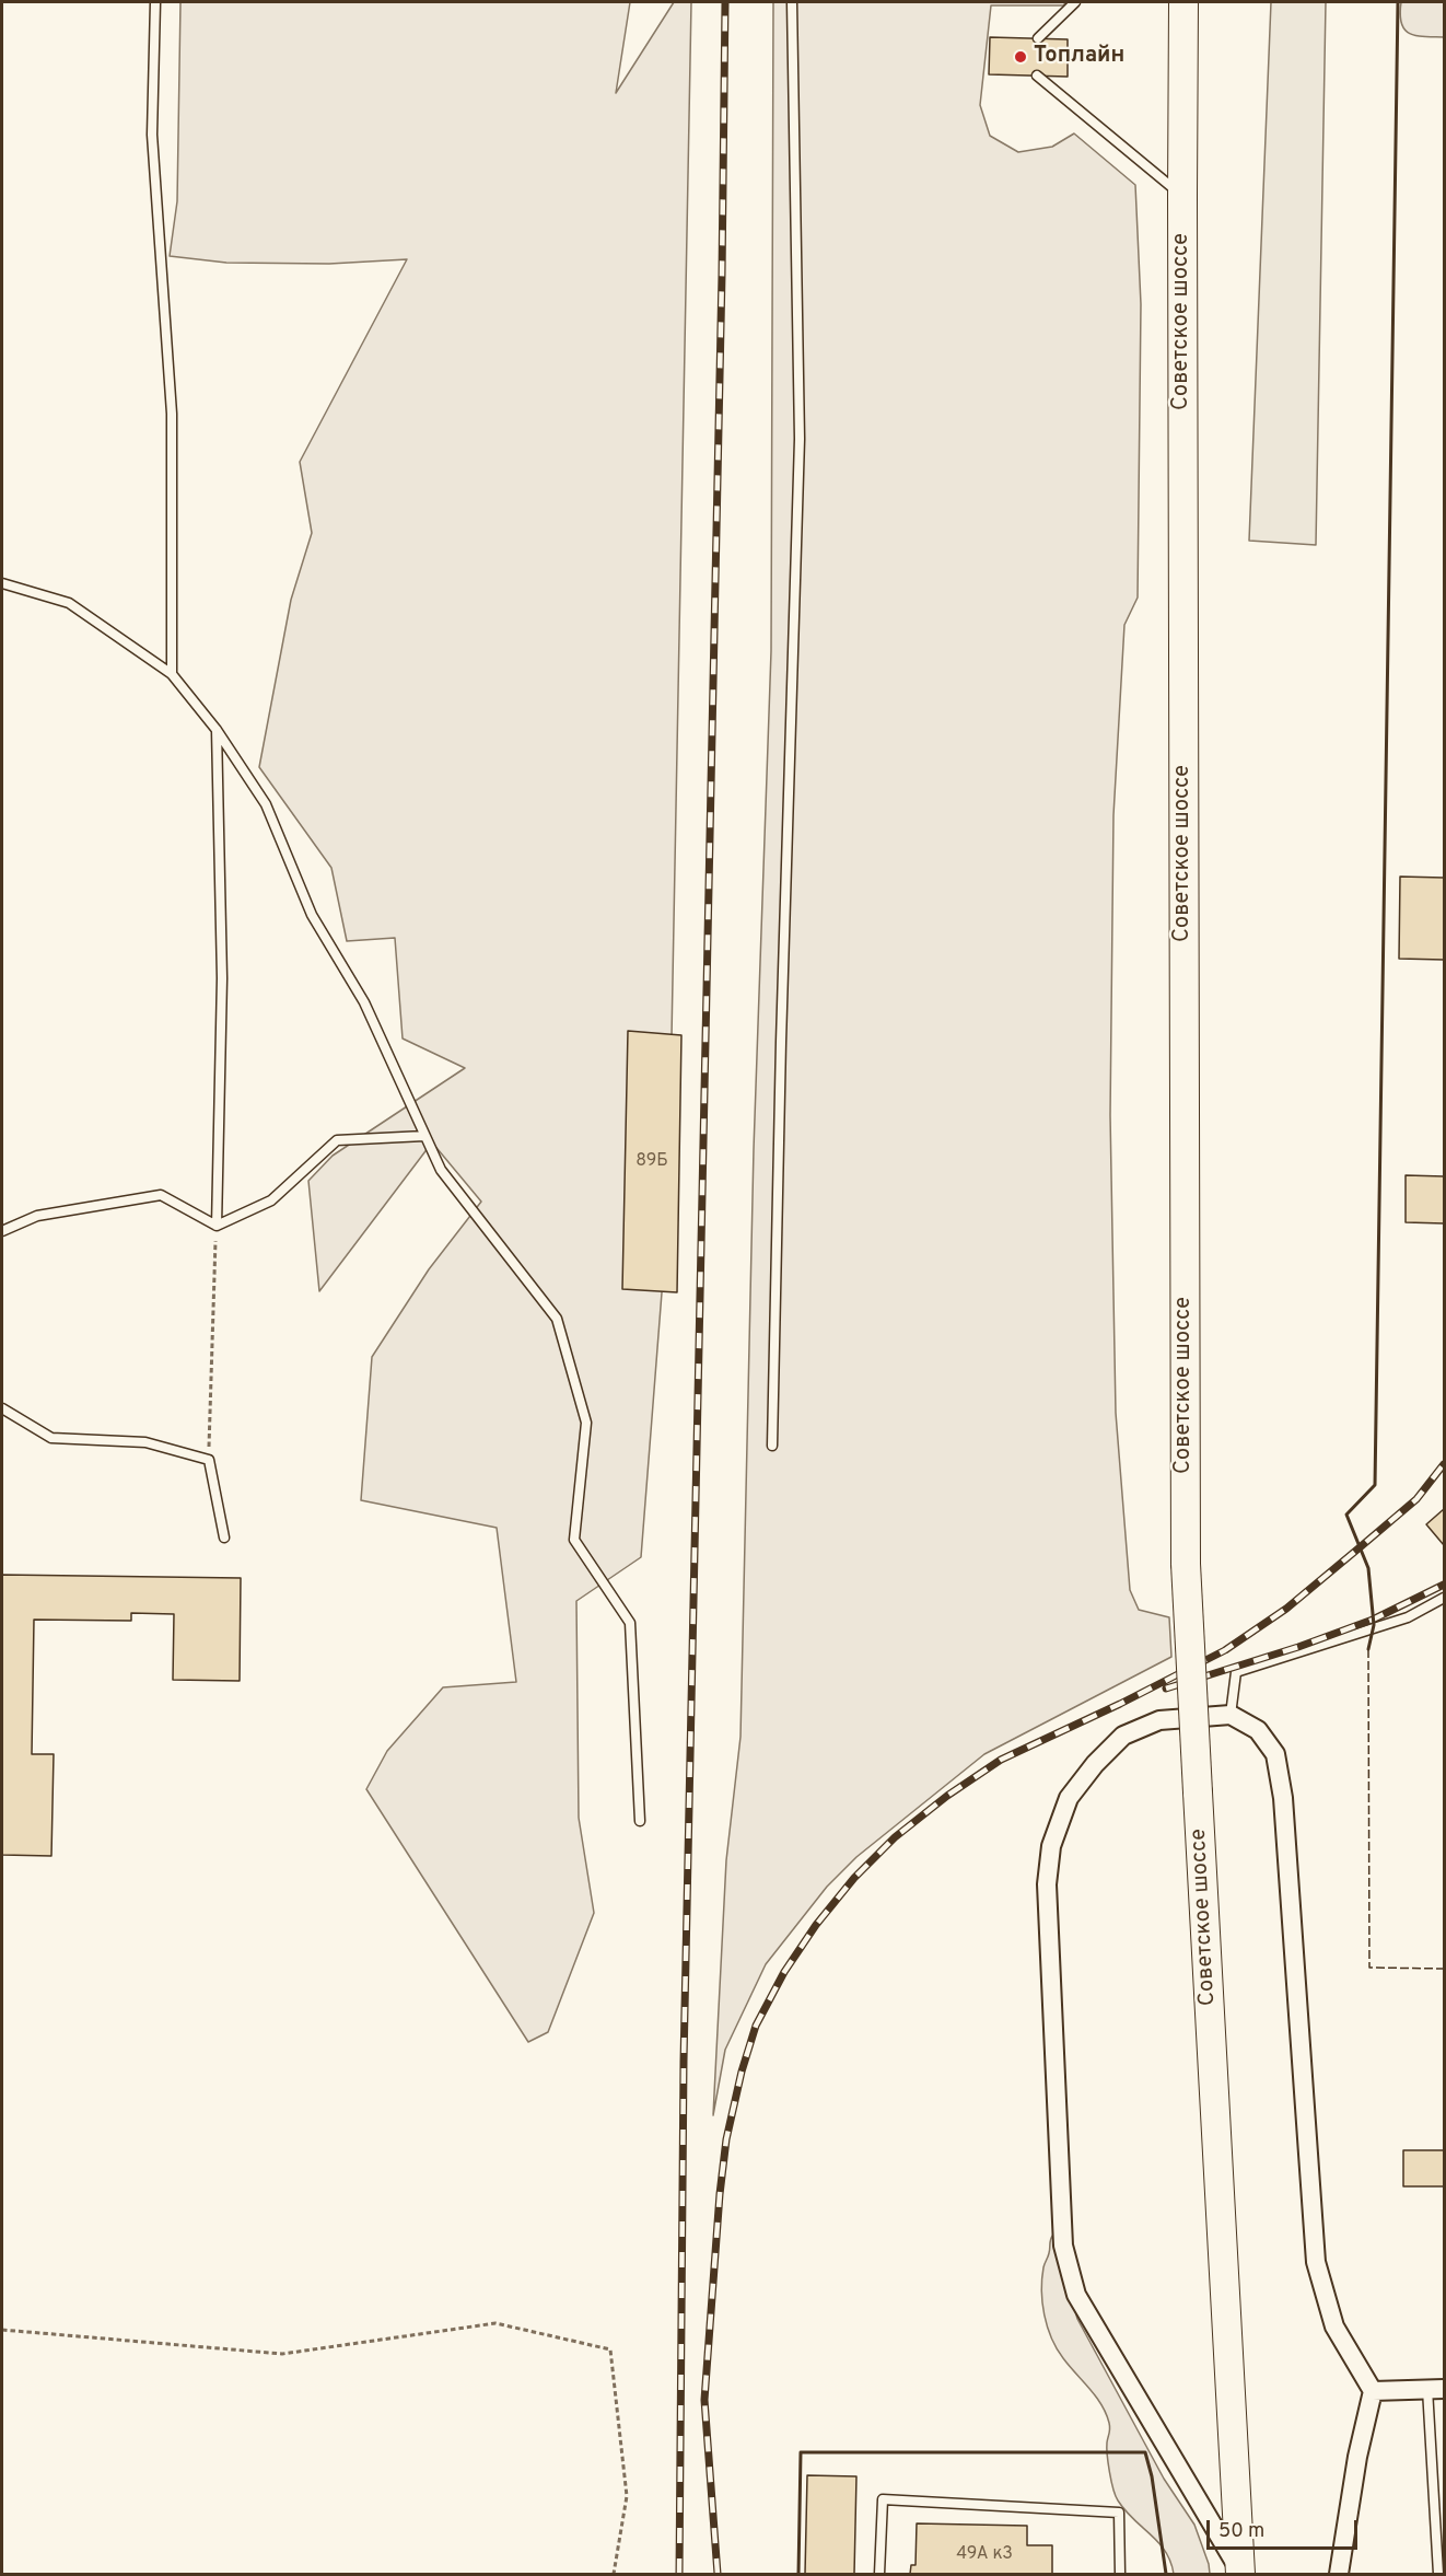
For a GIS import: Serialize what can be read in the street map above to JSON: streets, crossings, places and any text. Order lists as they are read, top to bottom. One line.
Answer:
{"streets":{"main road":["Советское шоссе"]},"places":["Топлайн"],"house_numbers":["89Б","49А к3"],"scale_bar":"50 m"}
